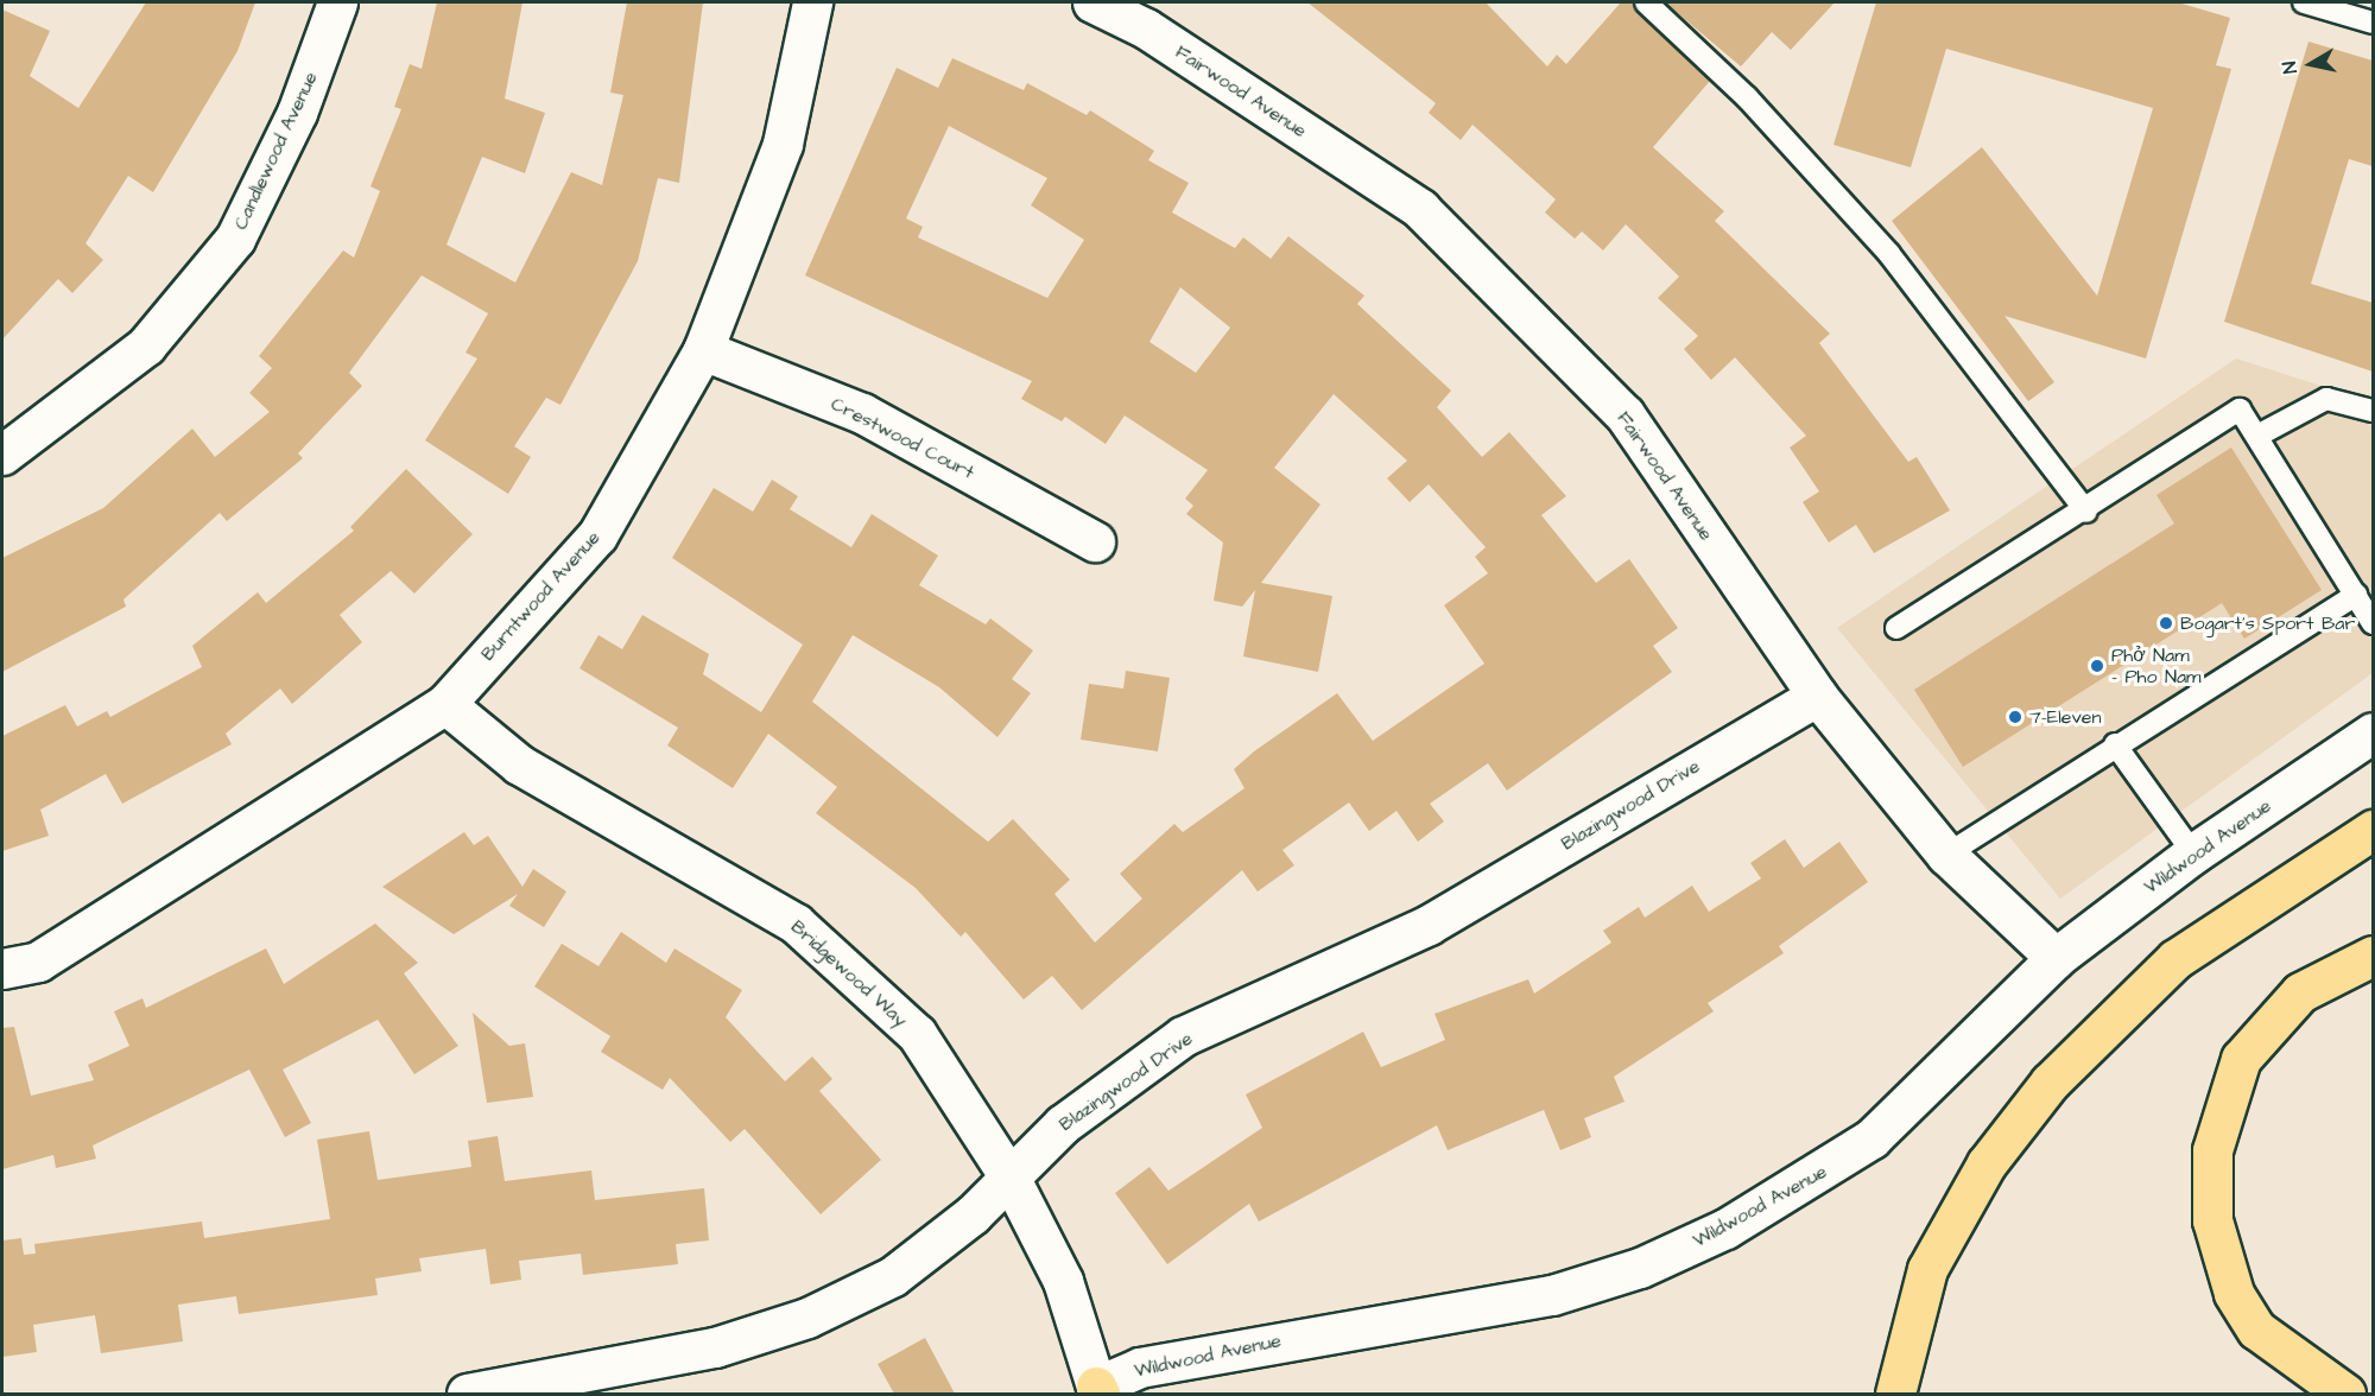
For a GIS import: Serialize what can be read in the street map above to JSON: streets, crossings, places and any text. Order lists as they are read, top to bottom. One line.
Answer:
{"streets":{"street":["Fairwood Avenue","Candlewood Avenue","Crestwood Court","Burntwood Avenue","Blazingwood Drive","Wildwood Avenue","Bridgewood Way"]},"crossings":[["Fairwood Avenue","Blazingwood Drive"],["Fairwood Avenue","Wildwood Avenue"],["Crestwood Court","Burntwood Avenue"],["Burntwood Avenue","Bridgewood Way"],["Blazingwood Drive","Bridgewood Way"],["Wildwood Avenue","Bridgewood Way"]],"places":["Bogart's Sport Bar","Phở Nam - Pho Nam","7-Eleven"],"north":"left"}
